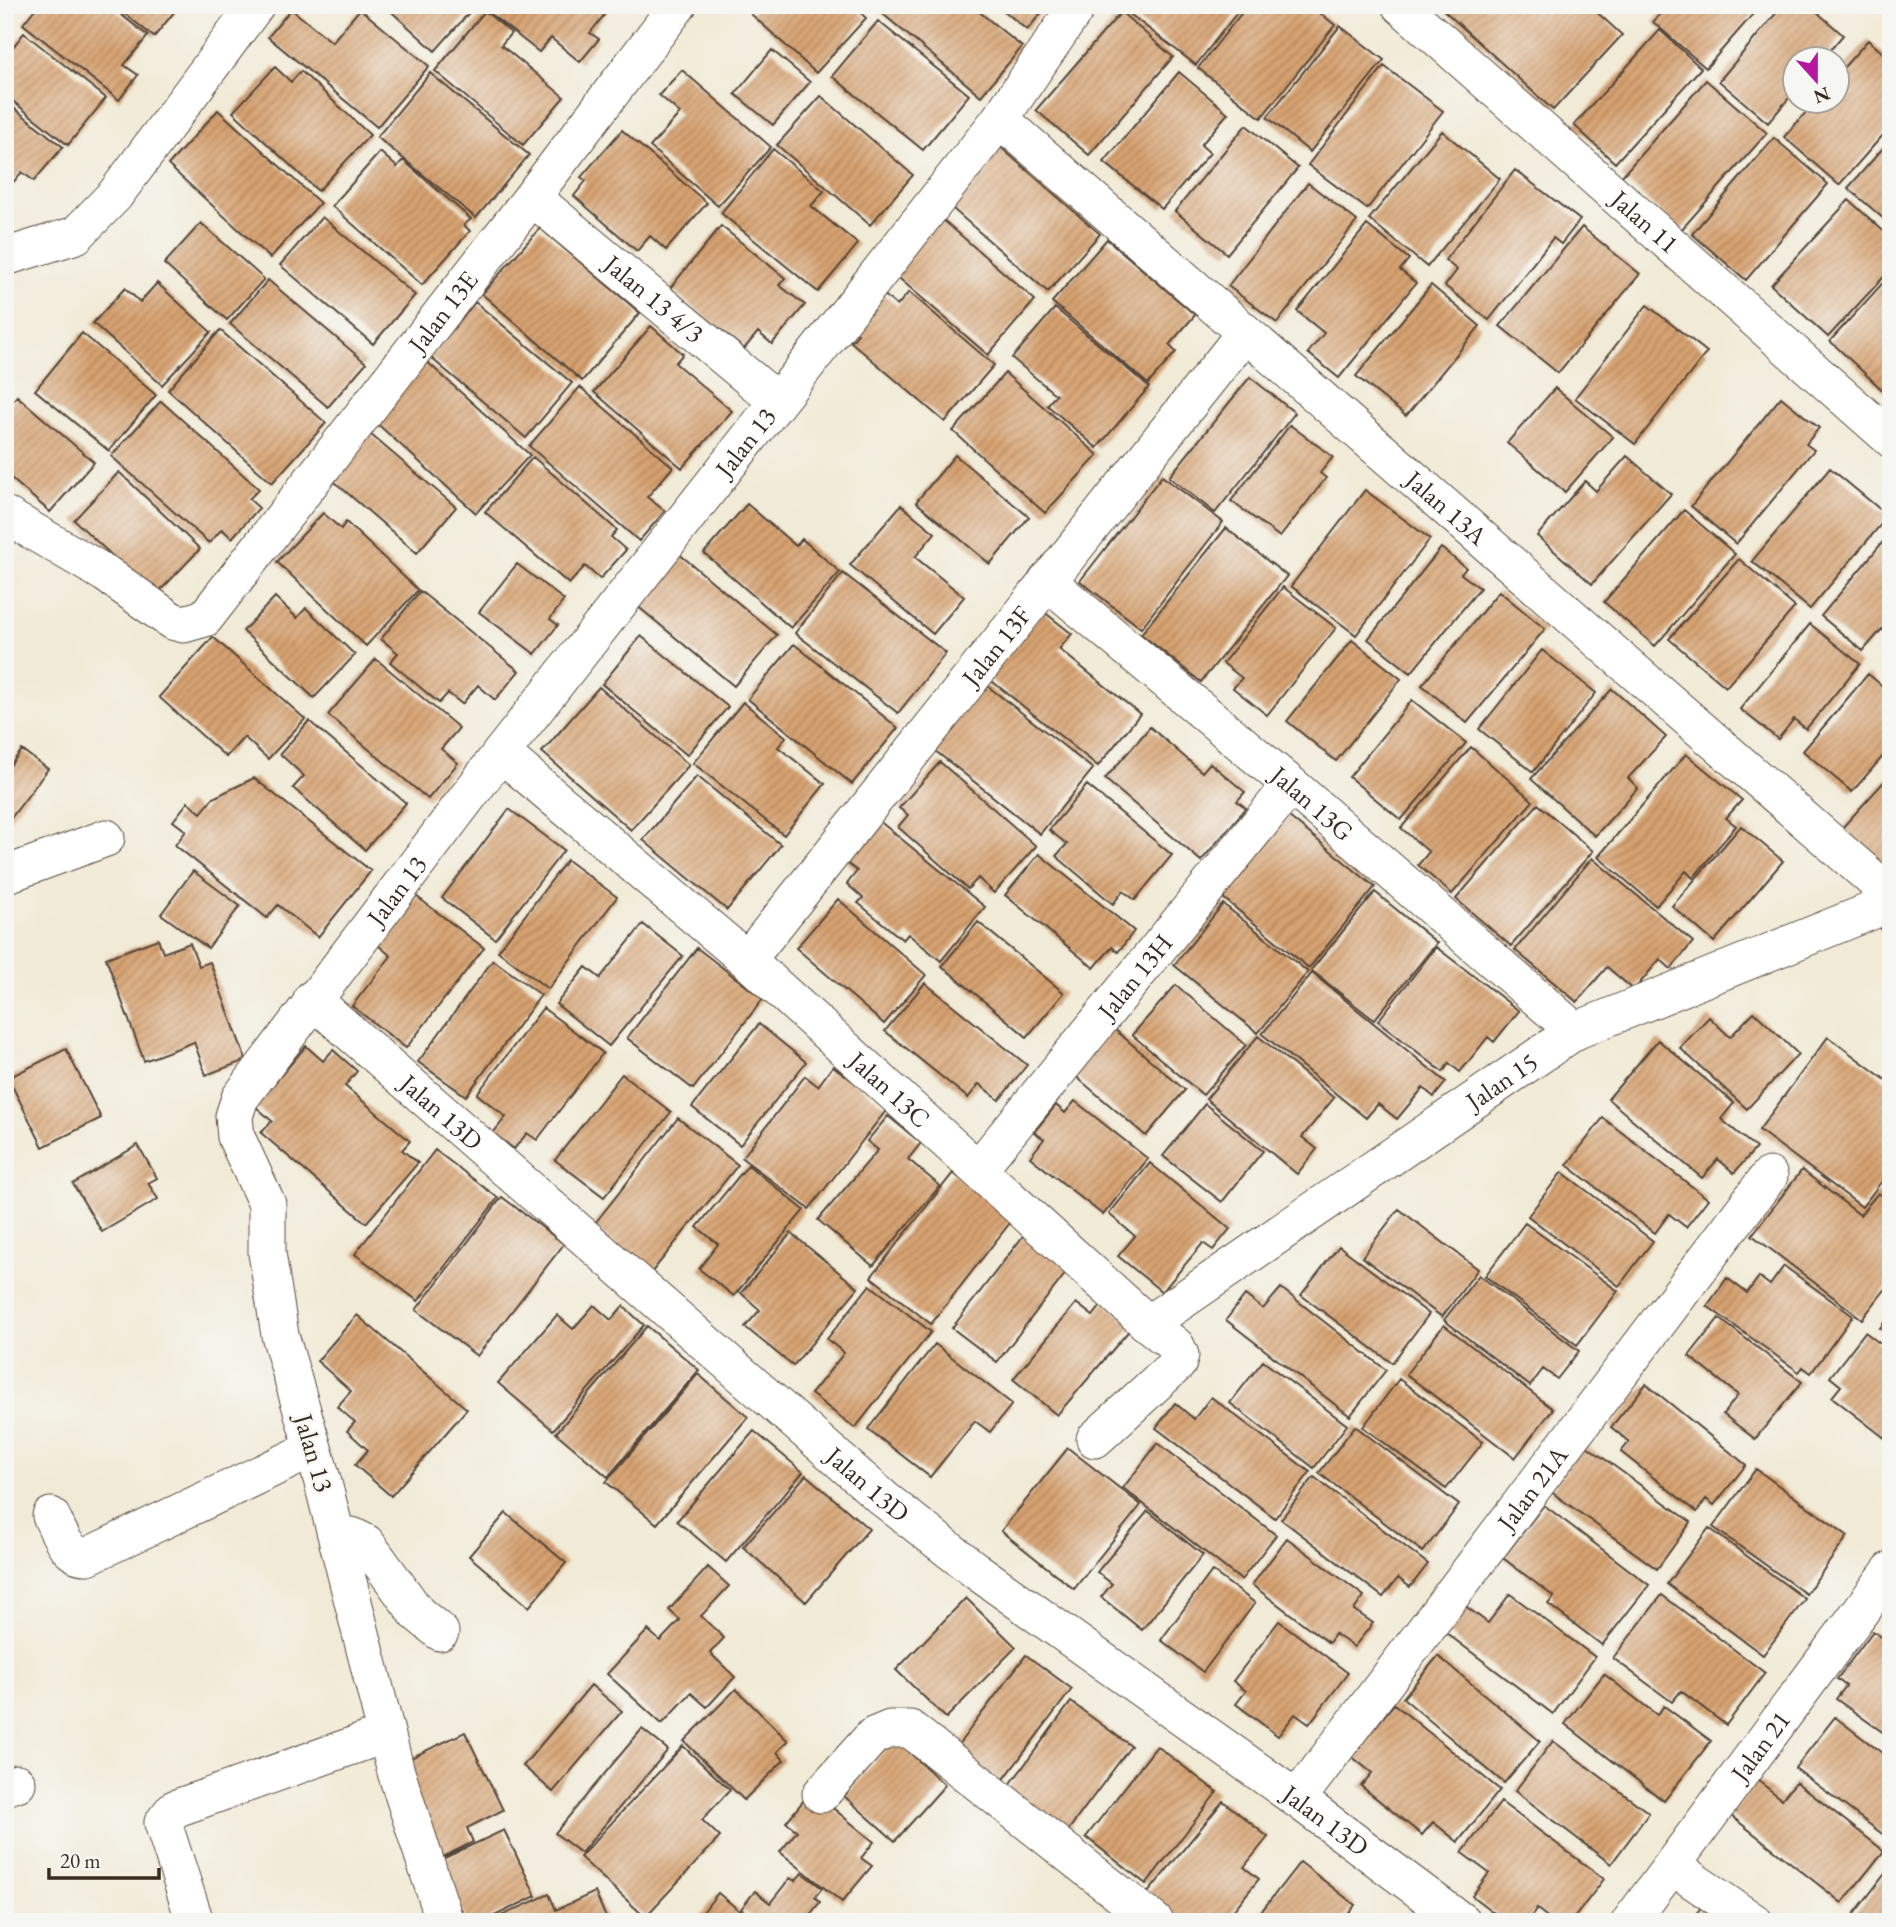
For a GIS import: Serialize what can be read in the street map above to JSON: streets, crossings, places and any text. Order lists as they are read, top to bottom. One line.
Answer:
{"streets":{"street":["Jalan 11","Jalan 13 4/3","Jalan 13E","Jalan 13","Jalan 13A","Jalan 13F","Jalan 13G","Jalan 13H","Jalan 15","Jalan 13C","Jalan 13D","Jalan 21A","Jalan 21"]},"crossings":[["Jalan 13 4/3","Jalan 13E"],["Jalan 13 4/3","Jalan 13"],["Jalan 13","Jalan 13A"],["Jalan 13","Jalan 13C"],["Jalan 13","Jalan 13D"],["Jalan 13A","Jalan 13F"],["Jalan 13F","Jalan 13G"],["Jalan 13F","Jalan 13C"],["Jalan 13G","Jalan 13H"],["Jalan 13G","Jalan 15"],["Jalan 13H","Jalan 13C"],["Jalan 15","Jalan 13C"],["Jalan 13D","Jalan 21A"]],"scale_bar":"20 m","north":"bottom"}
